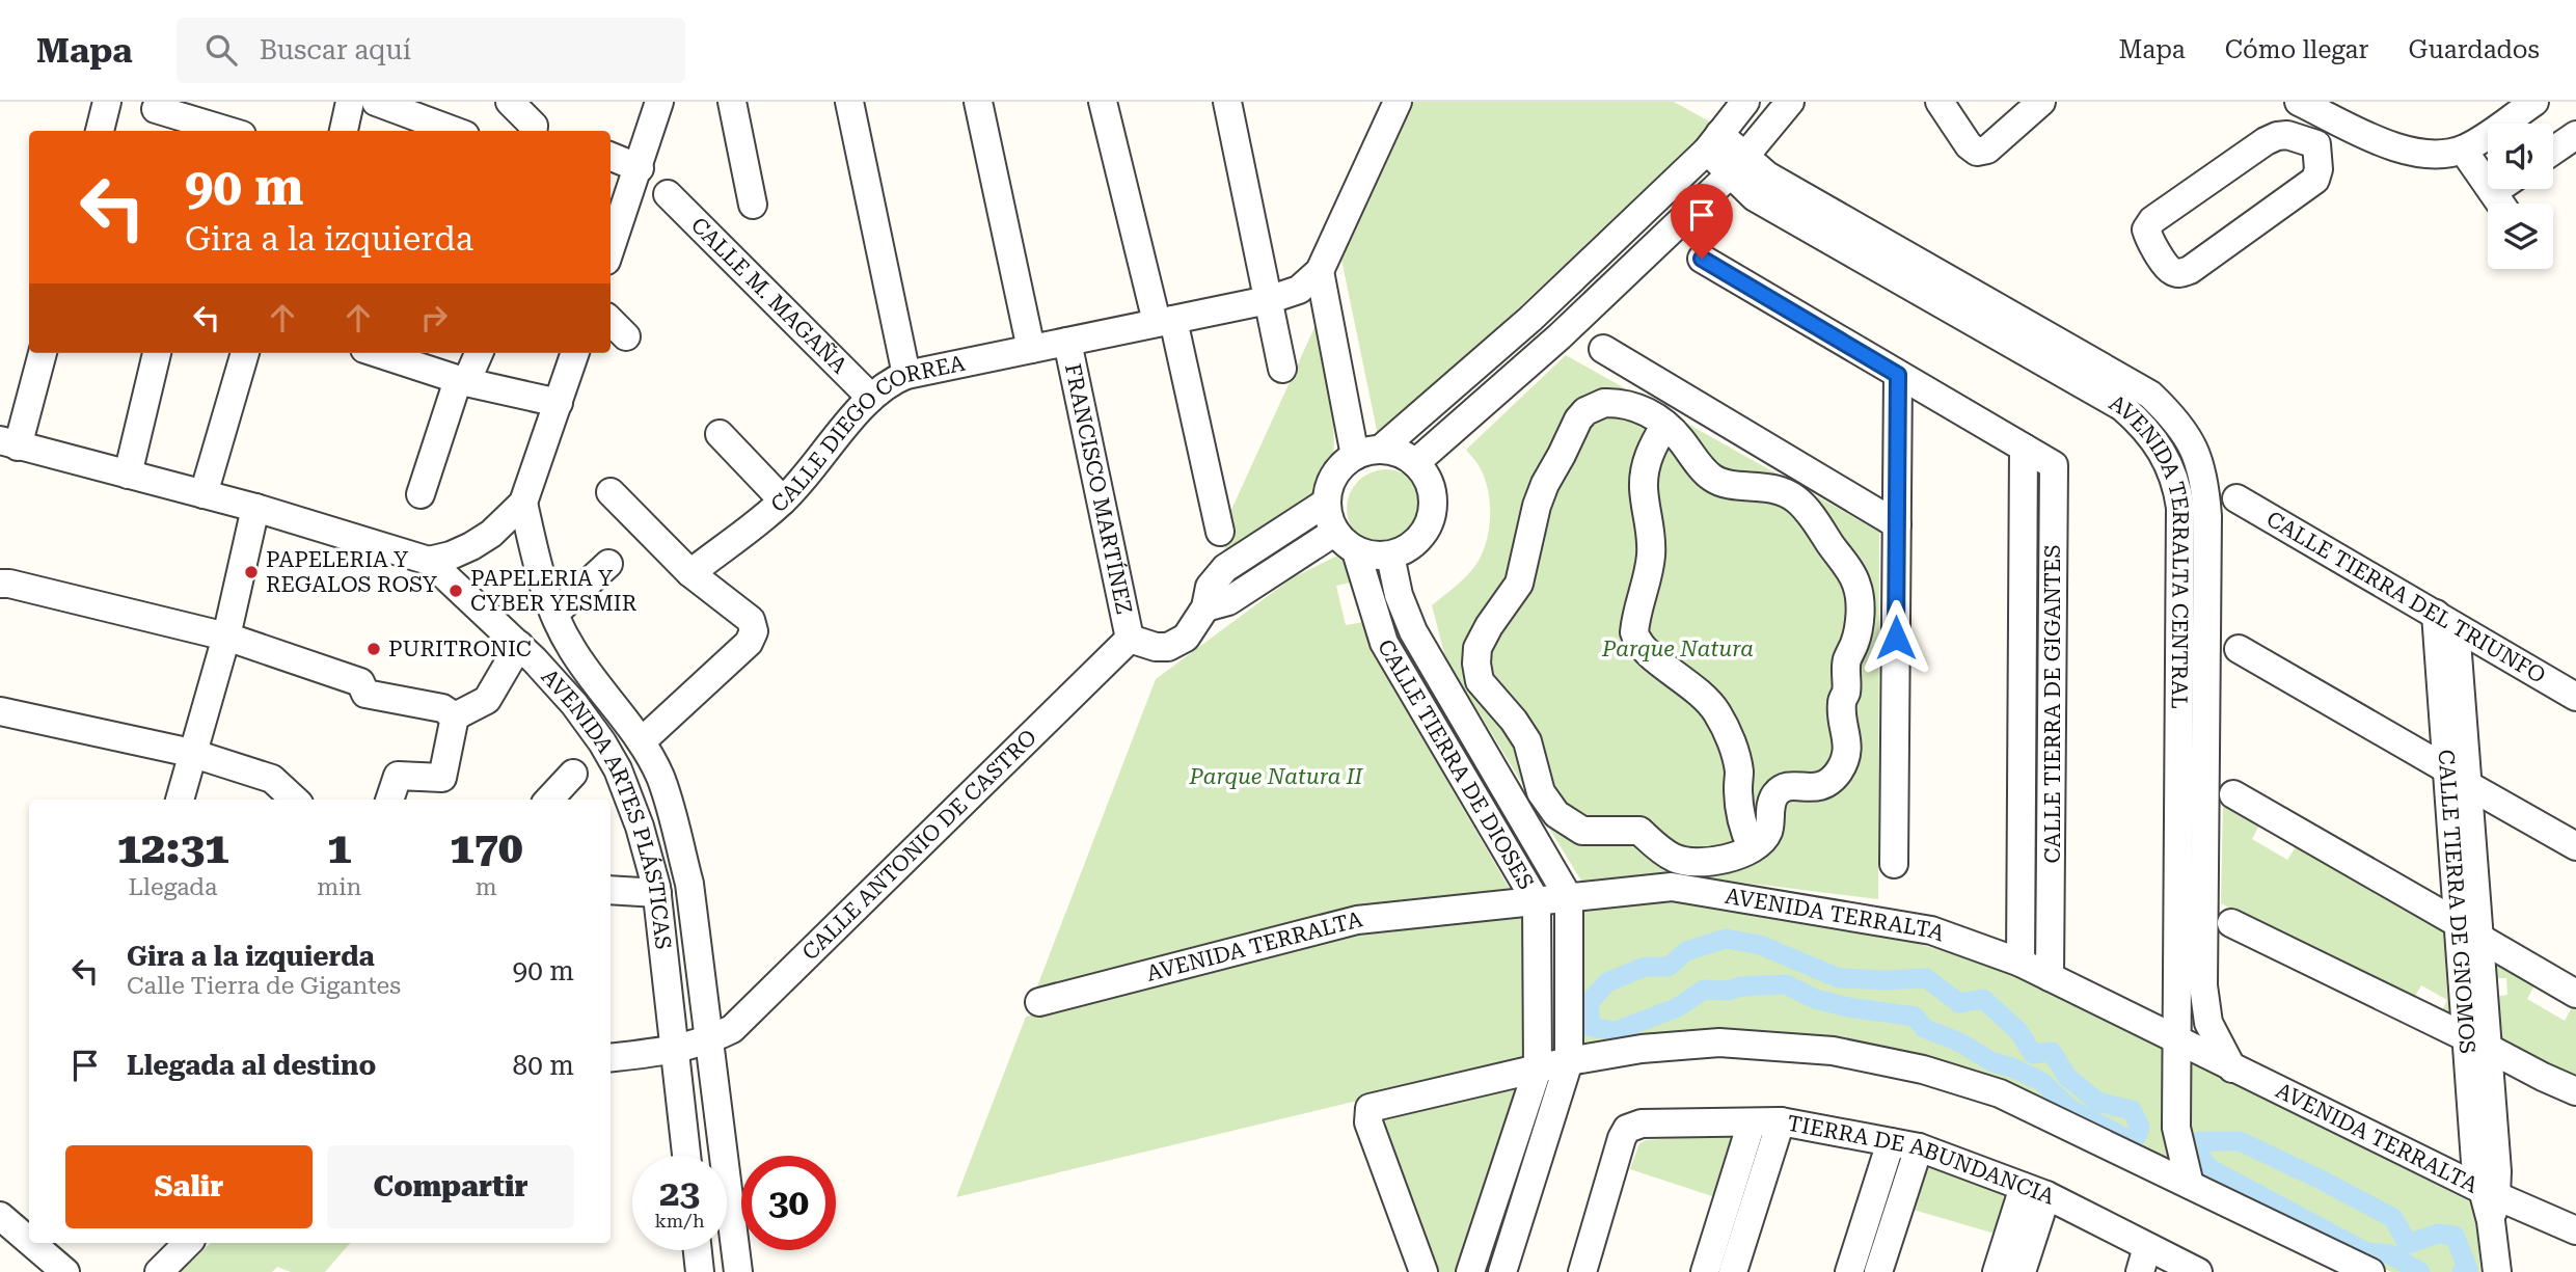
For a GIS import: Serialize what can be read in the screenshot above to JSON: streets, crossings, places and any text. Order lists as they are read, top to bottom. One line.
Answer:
{"streets":{"street":["CALLE M. MAGAÑA","CALLE DIEGO CORREA","FRANCISCO MARTÍNEZ","AVENIDA TERRALTA CENTRAL","CALLE TIERRA DEL TRIUNFO","CALLE TIERRA DE GIGANTES","CALLE TIERRA DE DIOSES","AVENIDA ARTES PLÁSTICAS","CALLE ANTONIO DE CASTRO","CALLE TIERRA DE GNOMOS","AVENIDA TERRALTA","TIERRA DE ABUNDANCIA"]},"crossings":[["CALLE M. MAGAÑA","CALLE DIEGO CORREA"],["CALLE DIEGO CORREA","FRANCISCO MARTÍNEZ"],["FRANCISCO MARTÍNEZ","CALLE ANTONIO DE CASTRO"],["AVENIDA TERRALTA CENTRAL","AVENIDA TERRALTA"],["CALLE TIERRA DEL TRIUNFO","CALLE TIERRA DE GNOMOS"],["CALLE TIERRA DE GIGANTES","AVENIDA TERRALTA"],["CALLE TIERRA DE DIOSES","AVENIDA TERRALTA"],["AVENIDA ARTES PLÁSTICAS","CALLE ANTONIO DE CASTRO"],["CALLE TIERRA DE GNOMOS","AVENIDA TERRALTA"]],"parks":["Parque Natura","Parque Natura II"],"places":["PAPELERIA Y REGALOS ROSY","PAPELERIA Y CYBER YESMIR","PURITRONIC"],"page":{"header":"Mapa","search":"Buscar aquí","nav":["Mapa","Cómo llegar","Guardados"],"turn":["90 m","Gira a la izquierda"],"eta":["12:31","Llegada","1","min","170","m"],"list":[{"name":"Gira a la izquierda","note":"Calle Tierra de Gigantes","value":"90 m"},{"name":"Llegada al destino","value":"80 m"}],"buttons":["Salir","Compartir"],"speed":"23 km/h","limit":"30"}}
